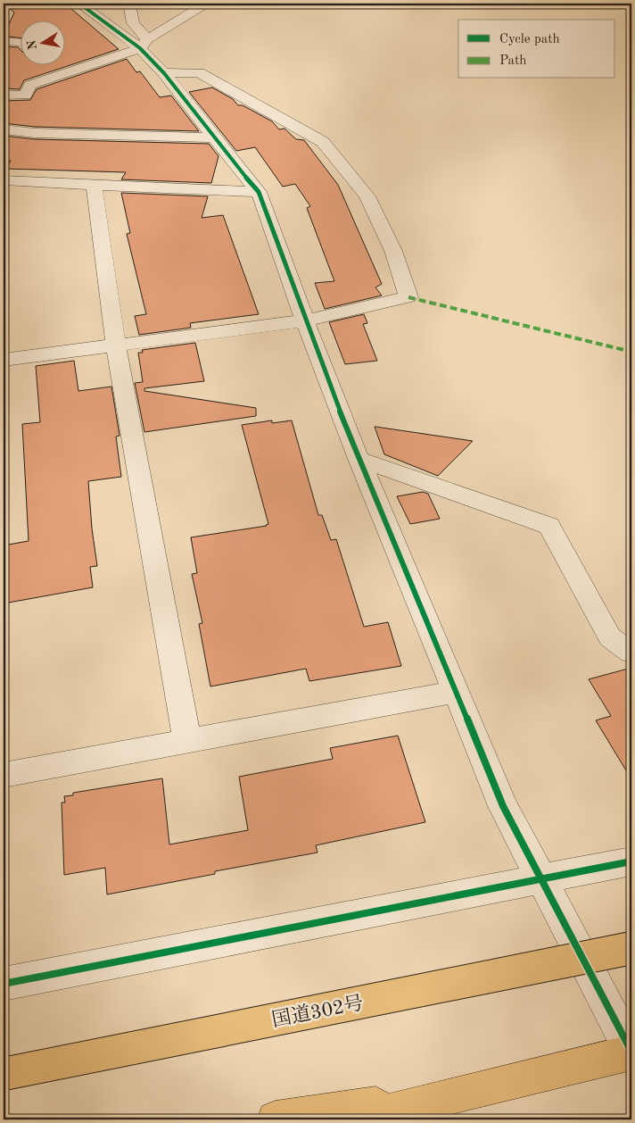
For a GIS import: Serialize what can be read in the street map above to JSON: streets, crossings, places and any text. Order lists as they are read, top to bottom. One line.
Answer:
{"streets":{"highway":["国道302号"]},"legend":["Cycle path","Path"],"north":"left"}
